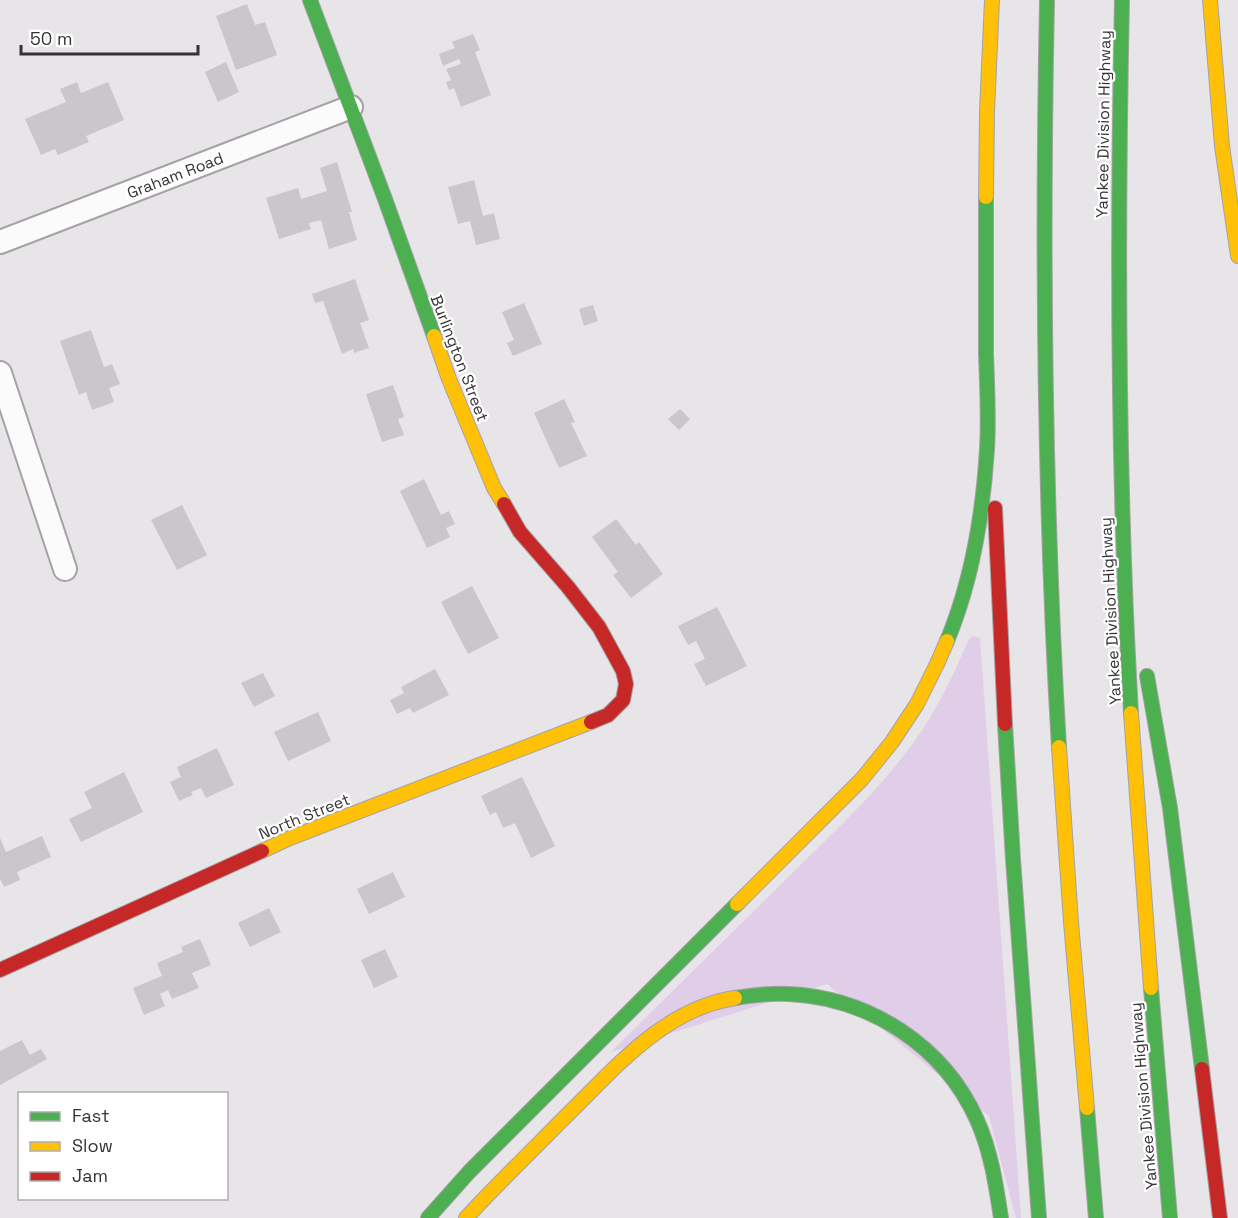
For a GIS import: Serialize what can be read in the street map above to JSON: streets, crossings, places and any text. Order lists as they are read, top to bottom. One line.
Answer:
{"streets":{"main road":["Yankee Division Highway","Burlington Street","North Street"],"street":["Graham Road"]},"crossings":[["Graham Road","Burlington Street"],["Burlington Street","North Street"]],"legend":["Fast","Slow","Jam"],"scale_bar":"50 m"}
